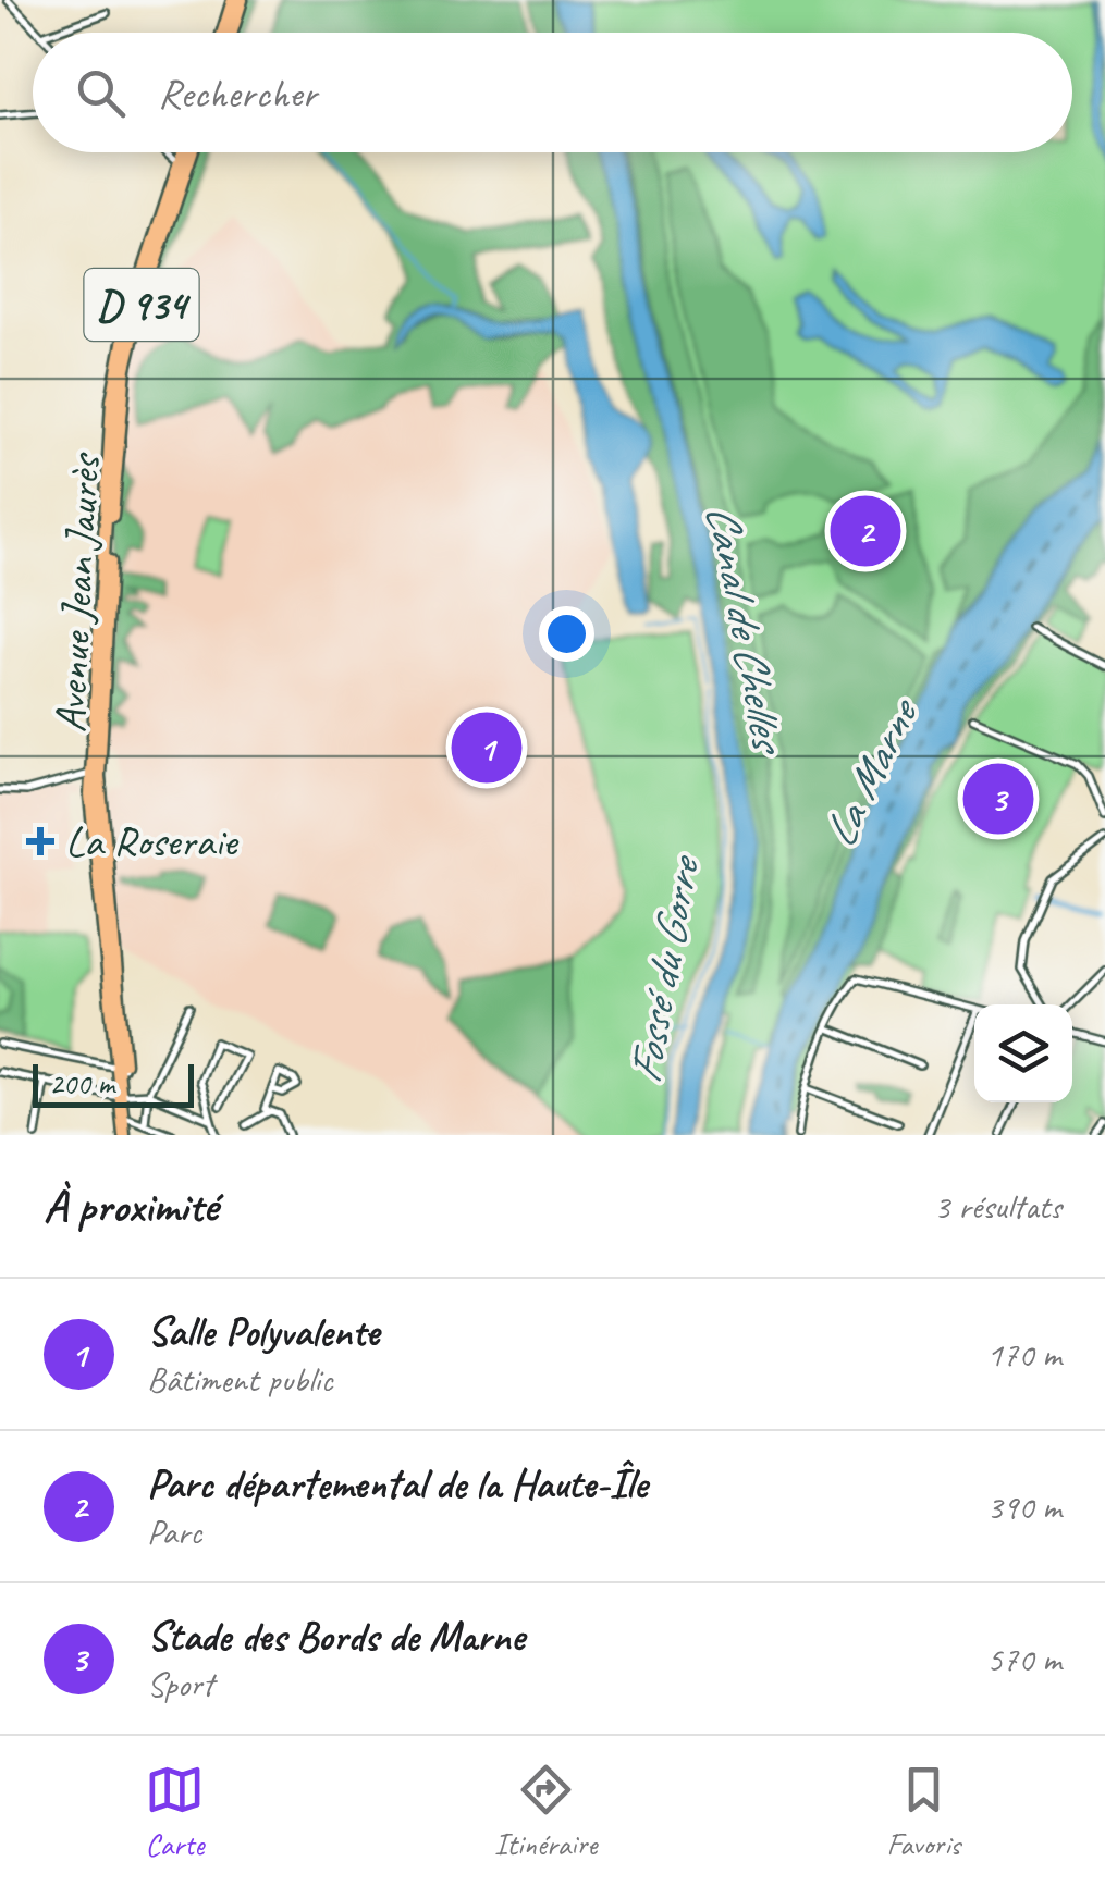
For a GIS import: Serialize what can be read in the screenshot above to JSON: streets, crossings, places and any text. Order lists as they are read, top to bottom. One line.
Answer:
{"streets":{"main road":["D 934","Avenue Jean Jaurès"]},"crossings":[["D 934","Avenue Jean Jaurès"]],"water":["Canal de Chelles","La Marne","Fossé du Gorre"],"places":{"health":["La Roseraie"]},"scale_bar":"200 m","page":{"search":"Rechercher","pins":["2","1","3"],"scale":"200 m","heading":["À proximité","3 résultats"],"list":[{"mark":"1","name":"Salle Polyvalente","note":"Bâtiment public","value":"170 m"},{"mark":"2","name":"Parc départemental de la Haute-Île","note":"Parc","value":"390 m"},{"mark":"3","name":"Stade des Bords de Marne","note":"Sport","value":"570 m"}],"nav":["Carte","Itinéraire","Favoris"]}}
